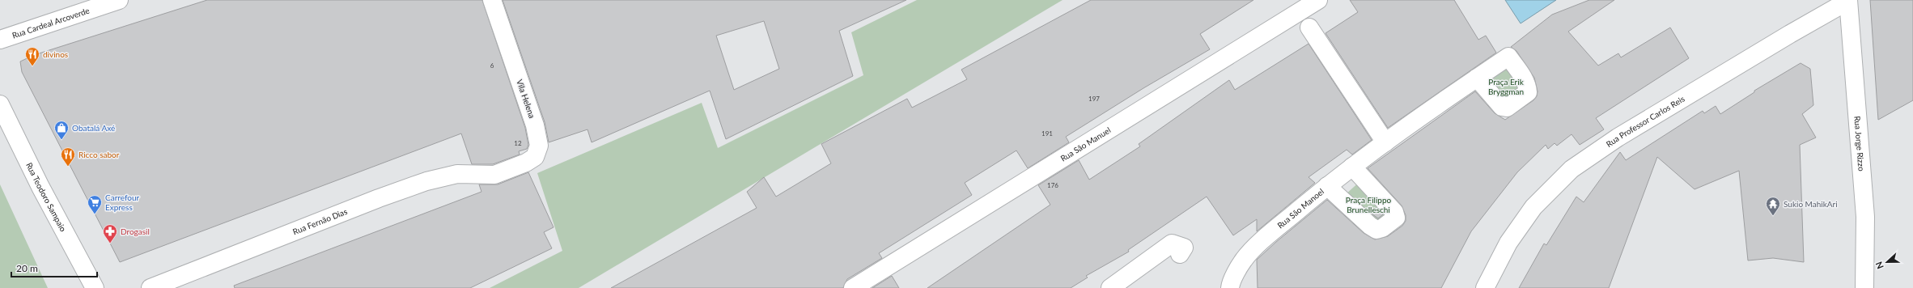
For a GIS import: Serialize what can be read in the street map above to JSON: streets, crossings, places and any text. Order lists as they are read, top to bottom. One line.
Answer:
{"streets":{"street":["Rua Cardeal Arcoverde","Vila Helena","Rua Professor Carlos Reis","Rua São Manuel","Rua Jorge Rizzo","Rua Teodoro Sampaio","Rua São Manoel","Rua Fernão Dias"]},"crossings":[["Vila Helena","Rua Fernão Dias"],["Rua Professor Carlos Reis","Rua Jorge Rizzo"]],"parks":["Praça Erik Bryggman","Praça Filippo Brunelleschi"],"places":{"restaurant":["divinos","Ricco sabor"],"shop":["Obatalá Axé"],"supermarket":["Carrefour Express"],"temple":["Sukio MahikAri"],"pharmacy":["Drogasil"]},"house_numbers":["6","197","191","12","176"],"scale_bar":"20 m","north":"left"}
